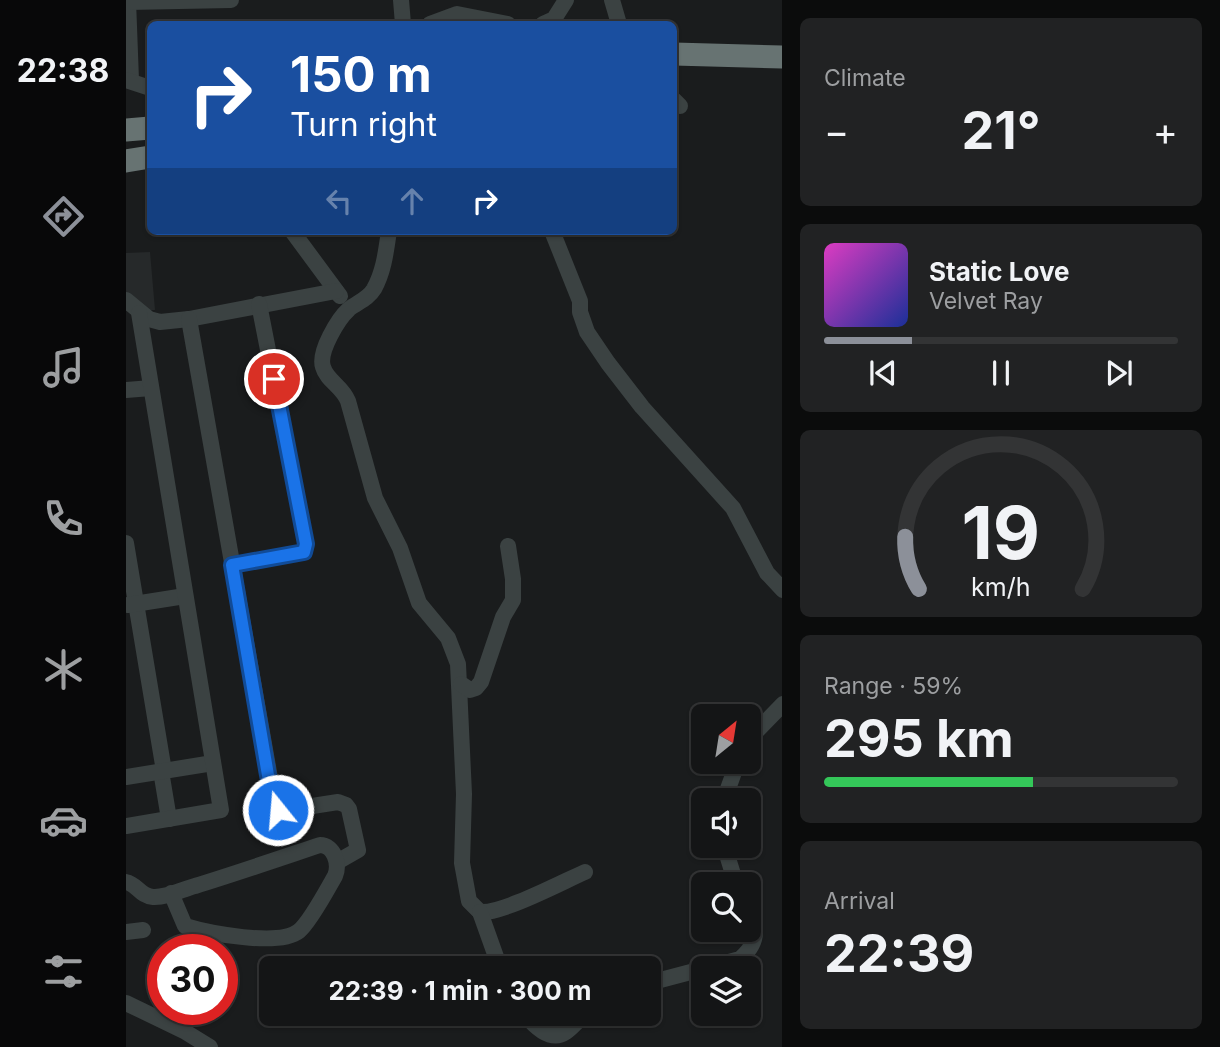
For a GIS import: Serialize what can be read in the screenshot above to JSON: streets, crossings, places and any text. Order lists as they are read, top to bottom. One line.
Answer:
{"north":"top right","page":{"tabs":"22:38","tile":["Climate",["Range · 59%","295 km"],["Arrival","22:39"]],"turn":["150 m","Turn right"],"heat":["−","21°","+"],"song":["Static Love","Velvet Ray"],"limit":"30","trip":"22:39 · 1 min · 300 m","gauge":["19","km/h"]}}
